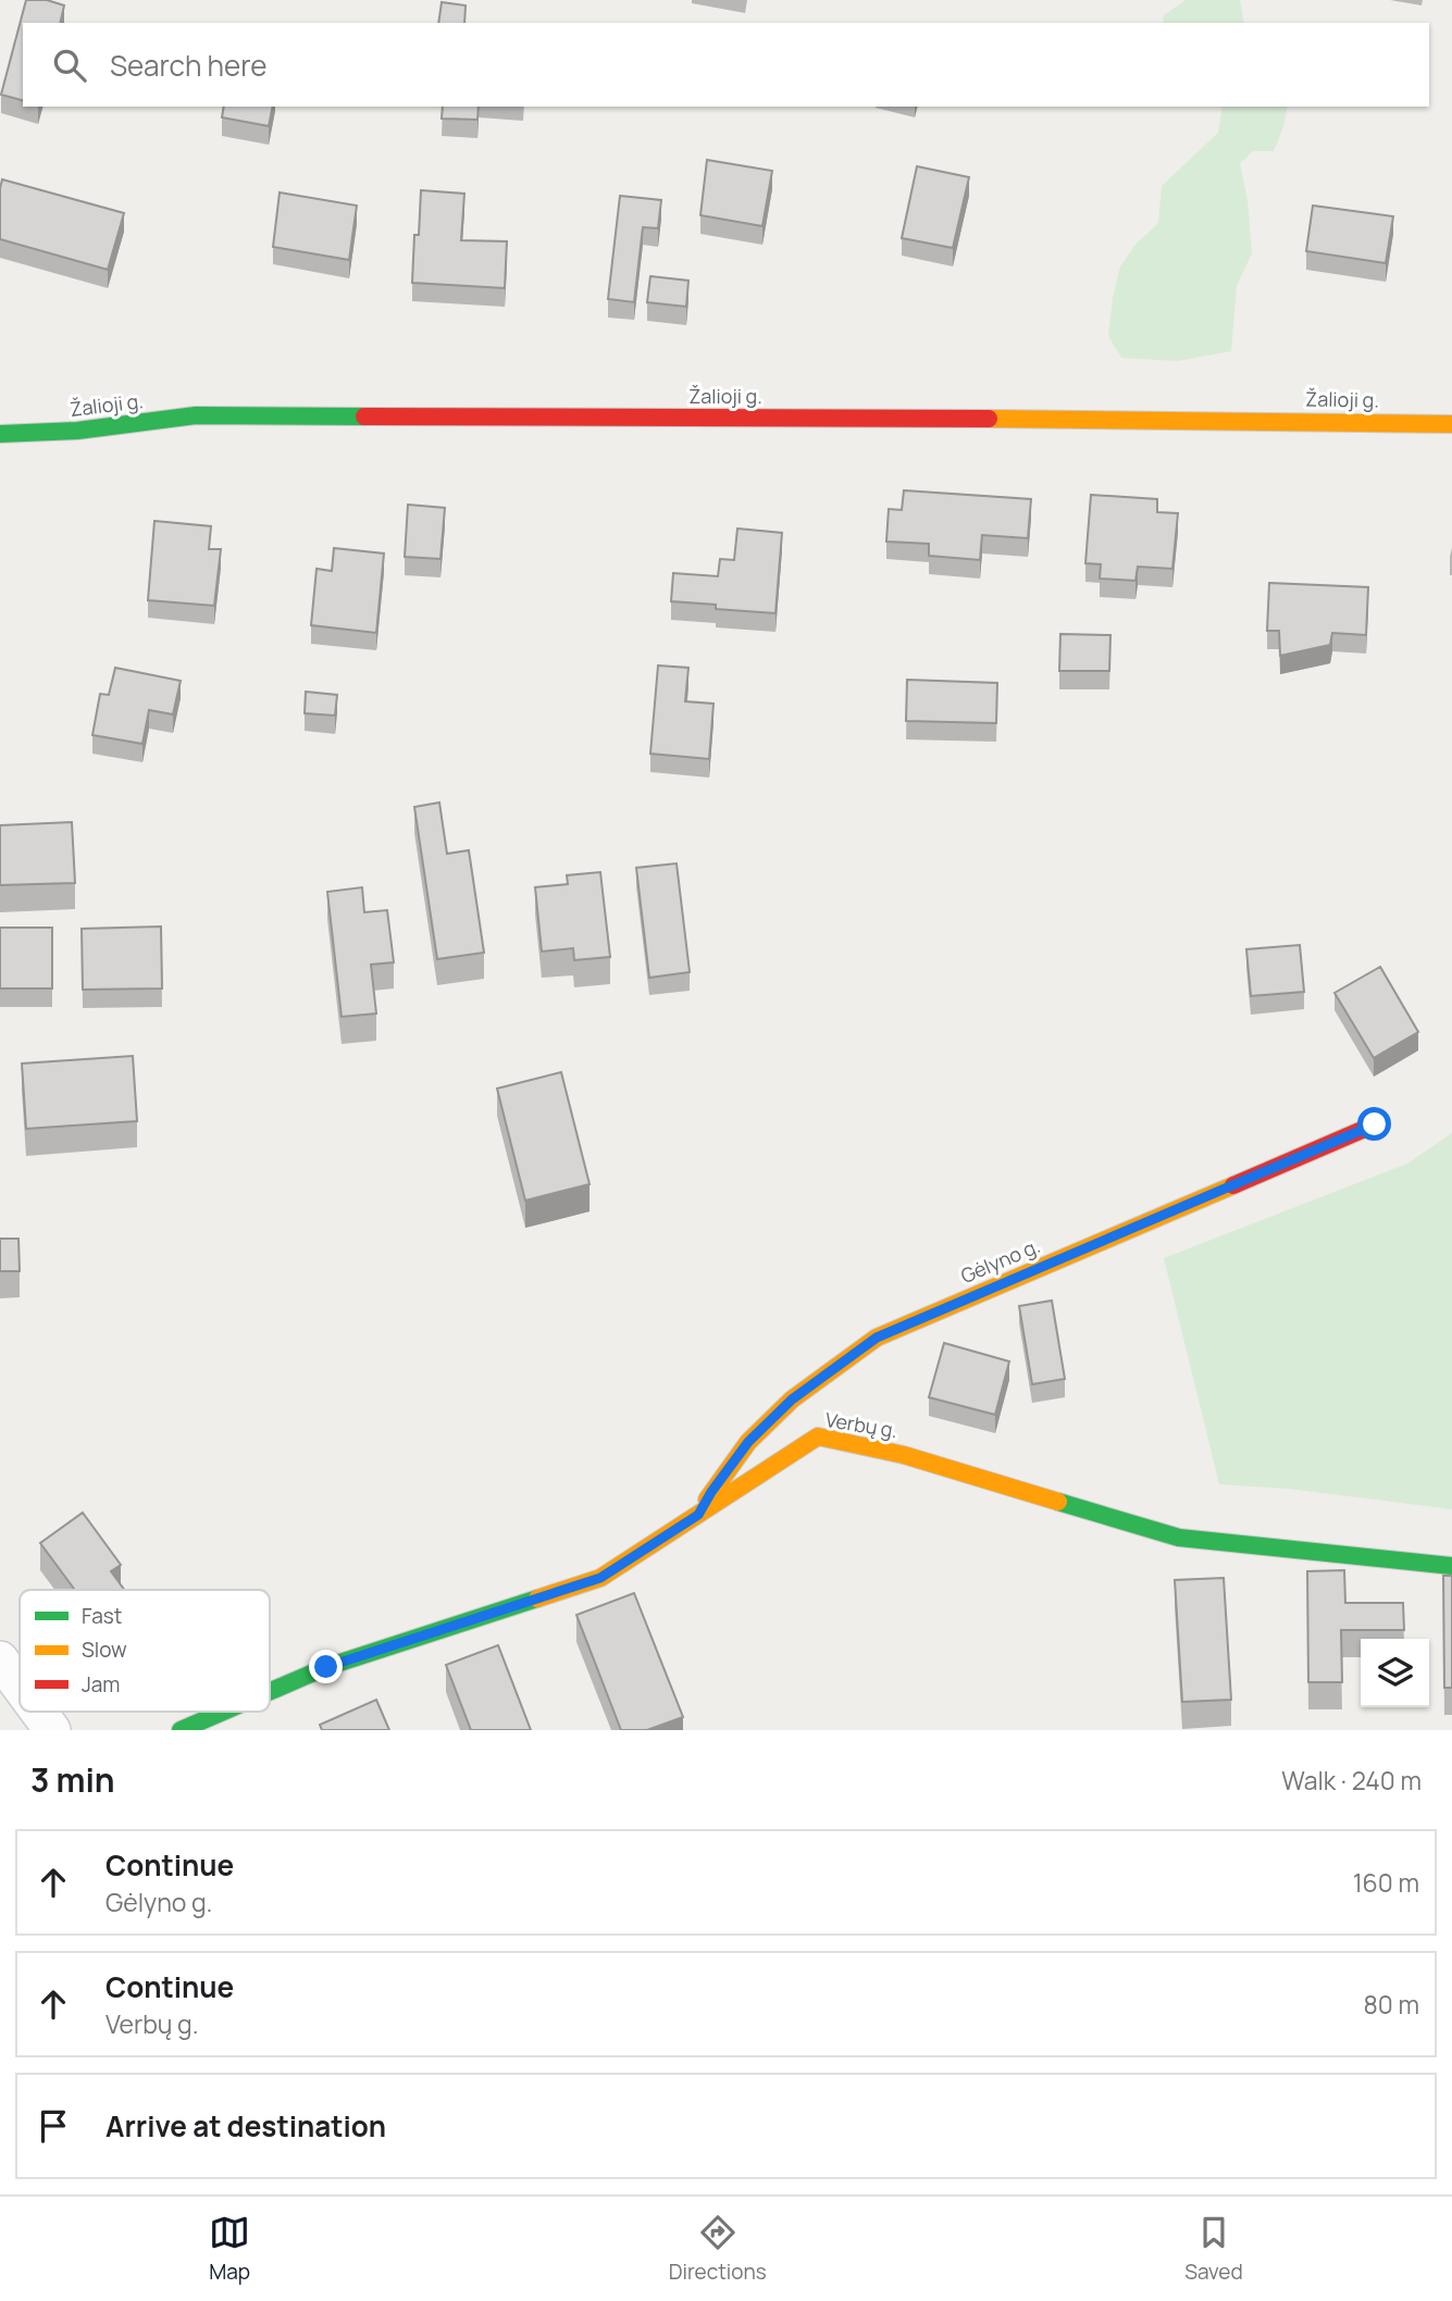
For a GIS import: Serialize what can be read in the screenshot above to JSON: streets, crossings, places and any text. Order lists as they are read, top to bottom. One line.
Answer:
{"streets":{"street":["Žalioji g.","Gėlyno g.","Verbų g."]},"crossings":[["Gėlyno g.","Verbų g."]],"legend":["Fast","Slow","Jam"],"page":{"search":"Search here","heading":["3 min","Walk · 240 m"],"list":[["Continue","Gėlyno g.","160 m"],["Continue","Verbų g.","80 m"],"Arrive at destination"],"nav":["Map","Directions","Saved"]}}
